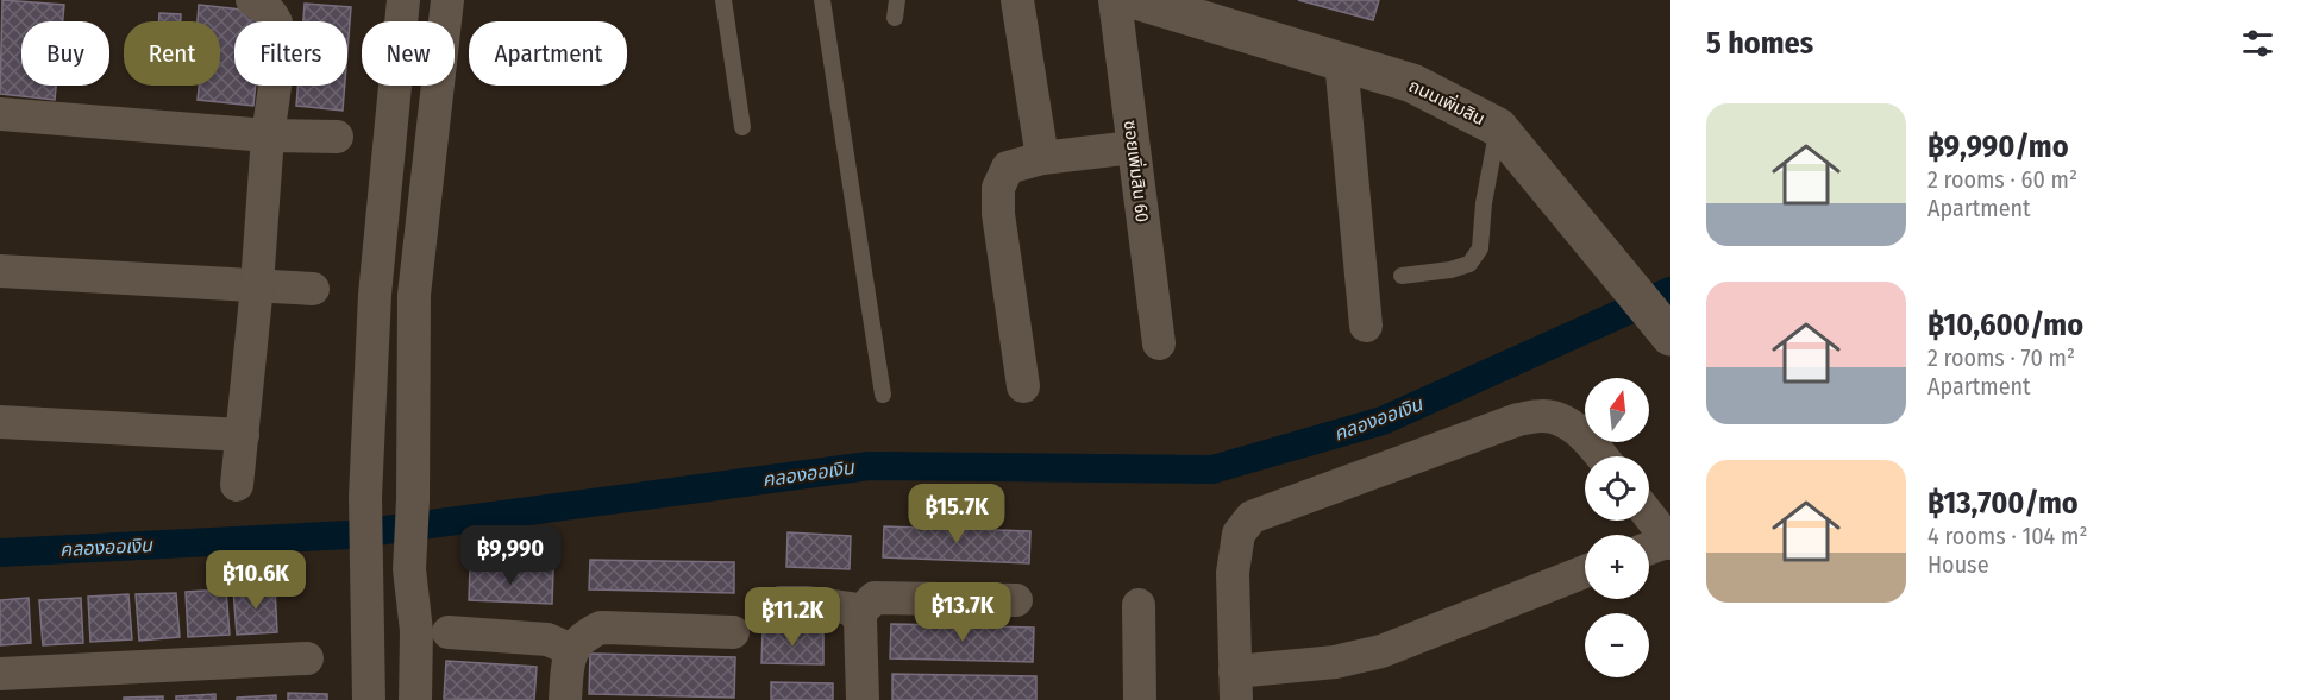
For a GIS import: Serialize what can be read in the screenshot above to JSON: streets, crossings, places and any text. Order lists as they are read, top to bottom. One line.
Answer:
{"streets":{"street":["ถนนเพิ่มสิน","ซอยเพิ่มสิน 60"]},"water":["คลองออเงิน"],"north":"top","page":{"heading":"5 homes","chip":["Buy","Rent","Filters","New","Apartment"],"list":[{"name":"฿9,990/mo","note":"2 rooms · 60 m² · Apartment"},{"name":"฿10,600/mo","note":"2 rooms · 70 m² · Apartment"},{"name":"฿13,700/mo","note":"4 rooms · 104 m² · House"}],"map_buttons":["+","−"],"price":["฿15.7K","฿9,990","฿10.6K","฿13.7K","฿11.2K"]}}
